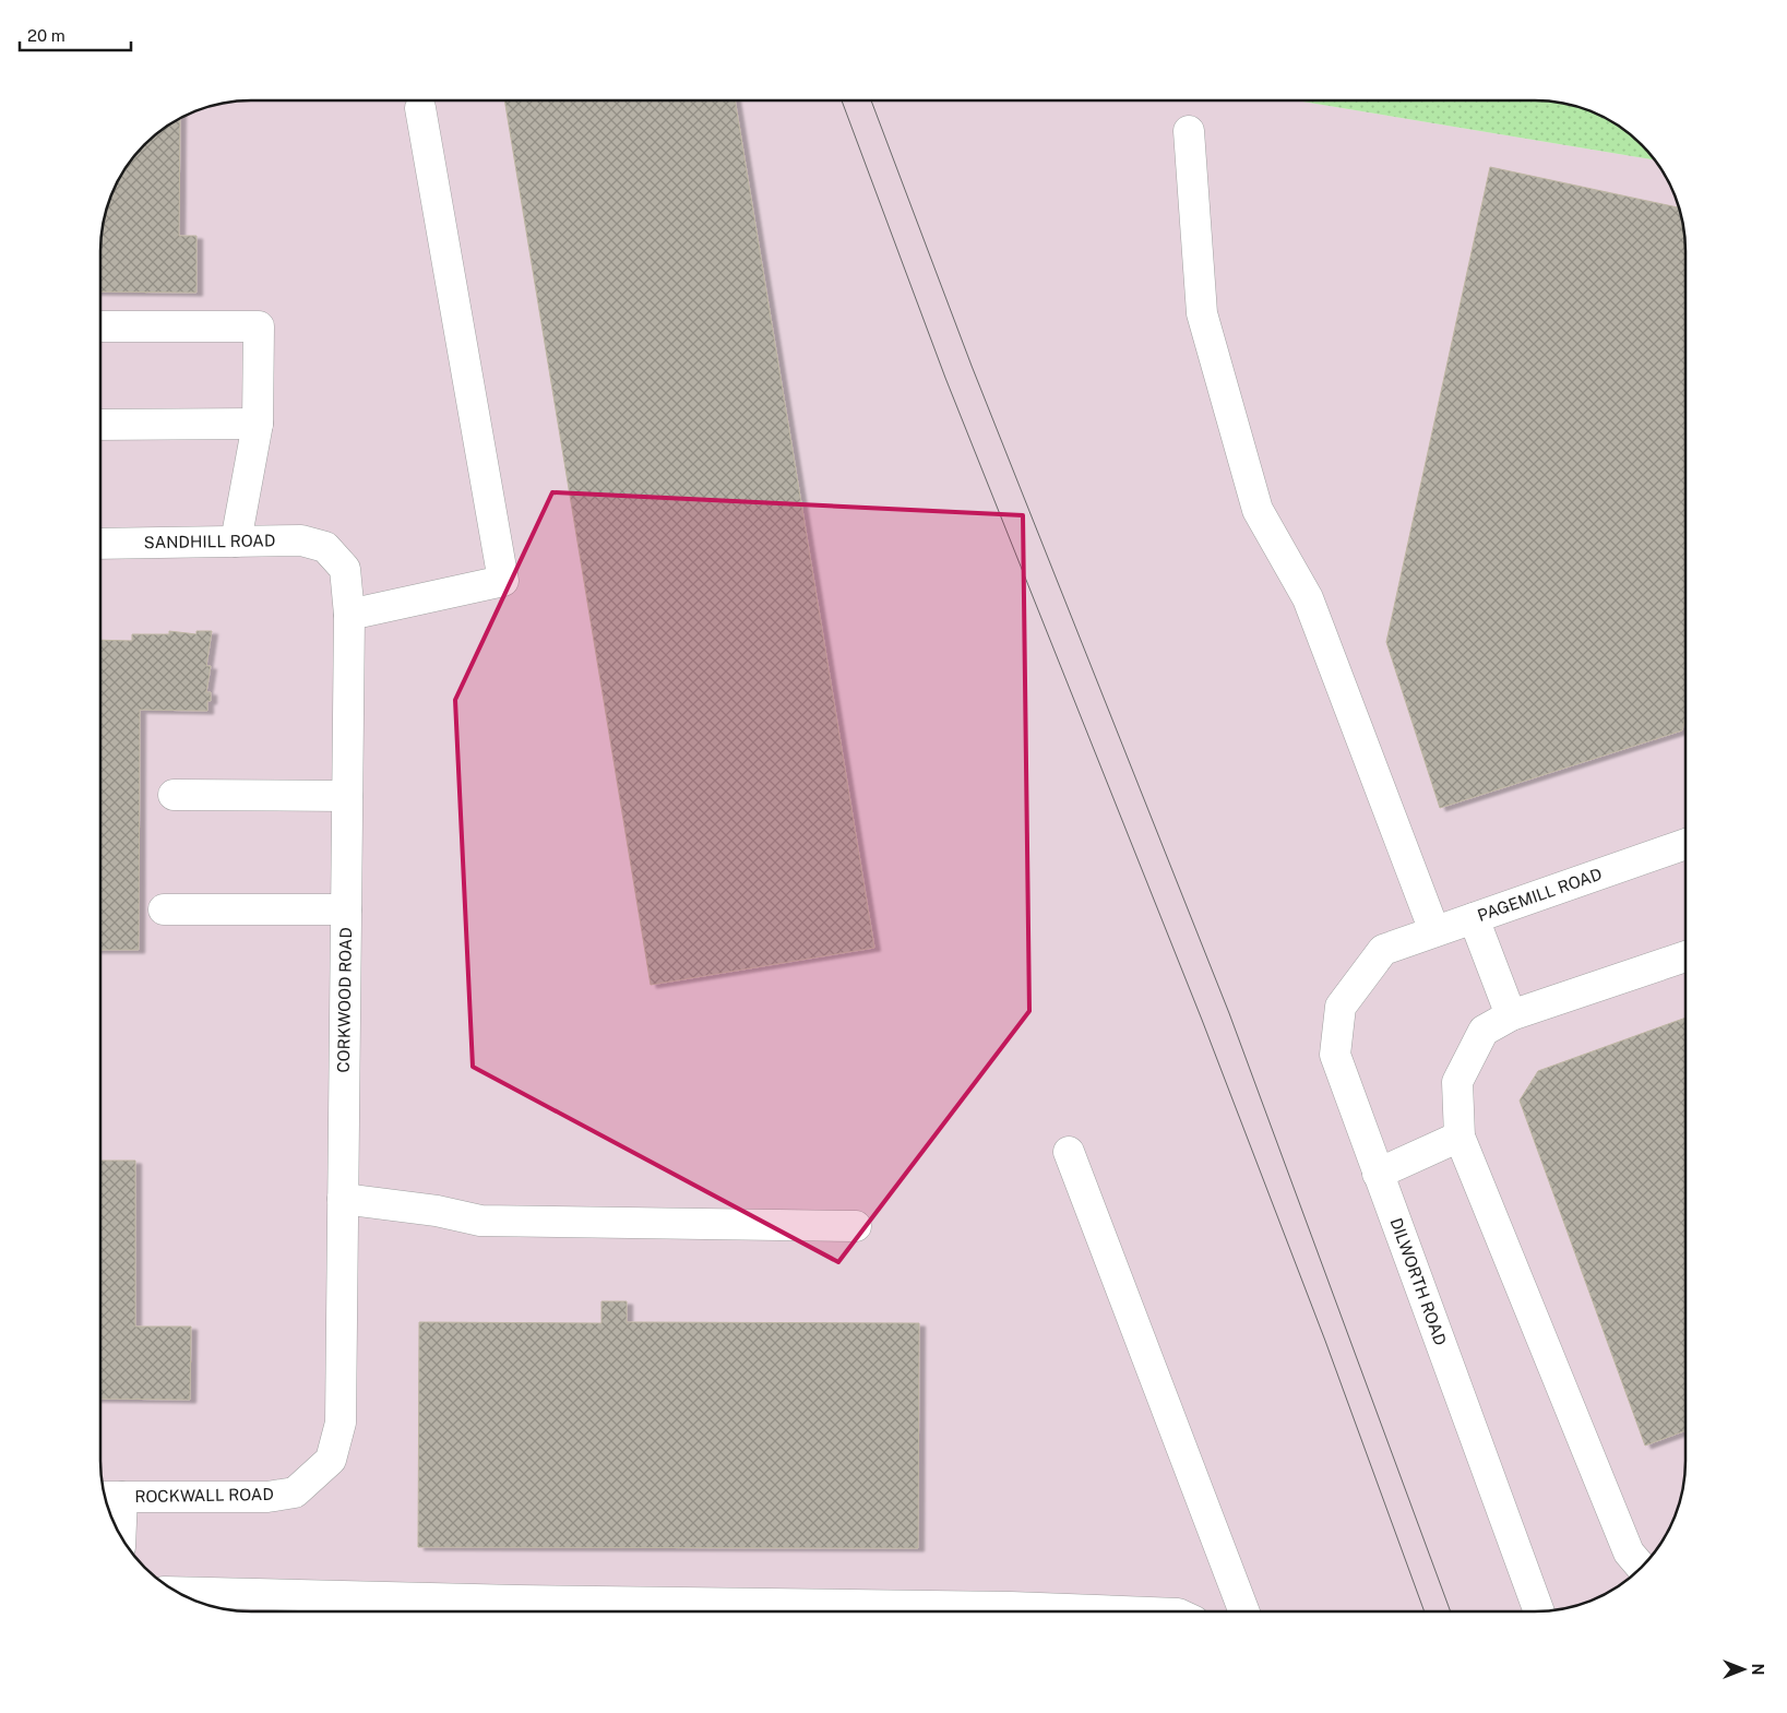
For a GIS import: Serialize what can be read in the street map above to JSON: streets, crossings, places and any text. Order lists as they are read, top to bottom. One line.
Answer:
{"streets":{"street":["SANDHILL ROAD","PAGEMILL ROAD","CORKWOOD ROAD","DILWORTH ROAD","ROCKWALL ROAD"]},"crossings":[["SANDHILL ROAD","CORKWOOD ROAD"],["PAGEMILL ROAD","DILWORTH ROAD"],["CORKWOOD ROAD","ROCKWALL ROAD"]],"scale_bar":"20 m","north":"right"}
